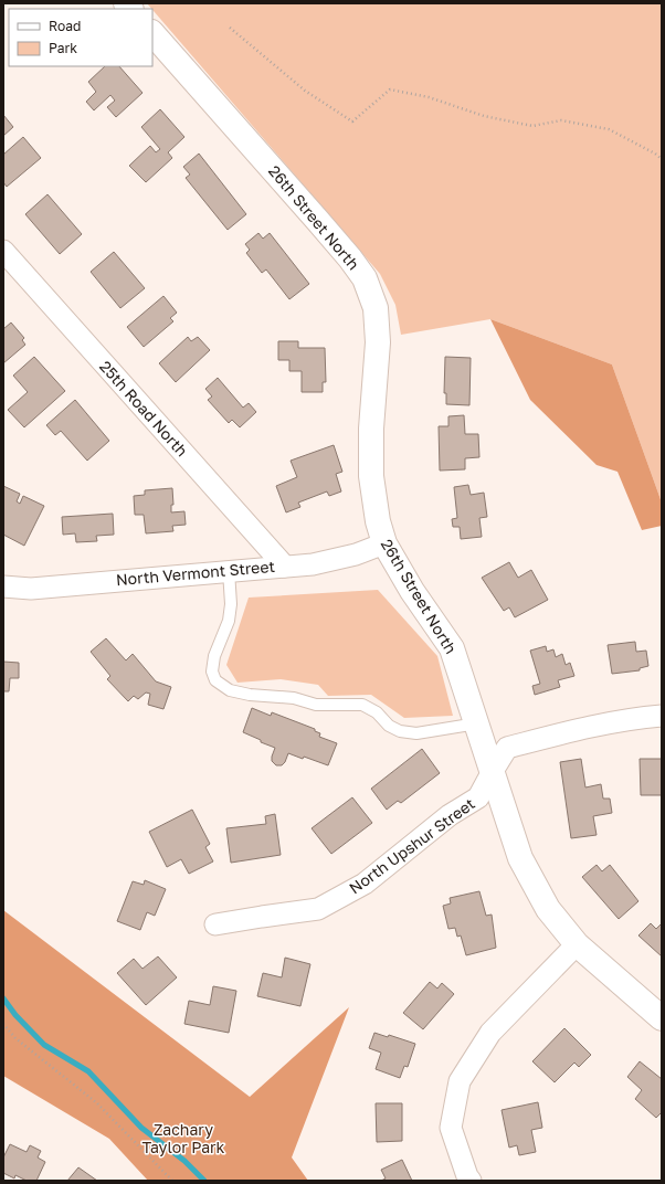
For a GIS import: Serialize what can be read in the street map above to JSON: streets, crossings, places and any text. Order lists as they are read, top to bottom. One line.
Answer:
{"streets":{"street":["26th Street North","25th Road North","North Vermont Street","North Upshur Street"]},"crossings":[["26th Street North","North Vermont Street"],["26th Street North","North Upshur Street"],["25th Road North","North Vermont Street"]],"parks":["Zachary Taylor Park"],"legend":["Road","Park"]}
